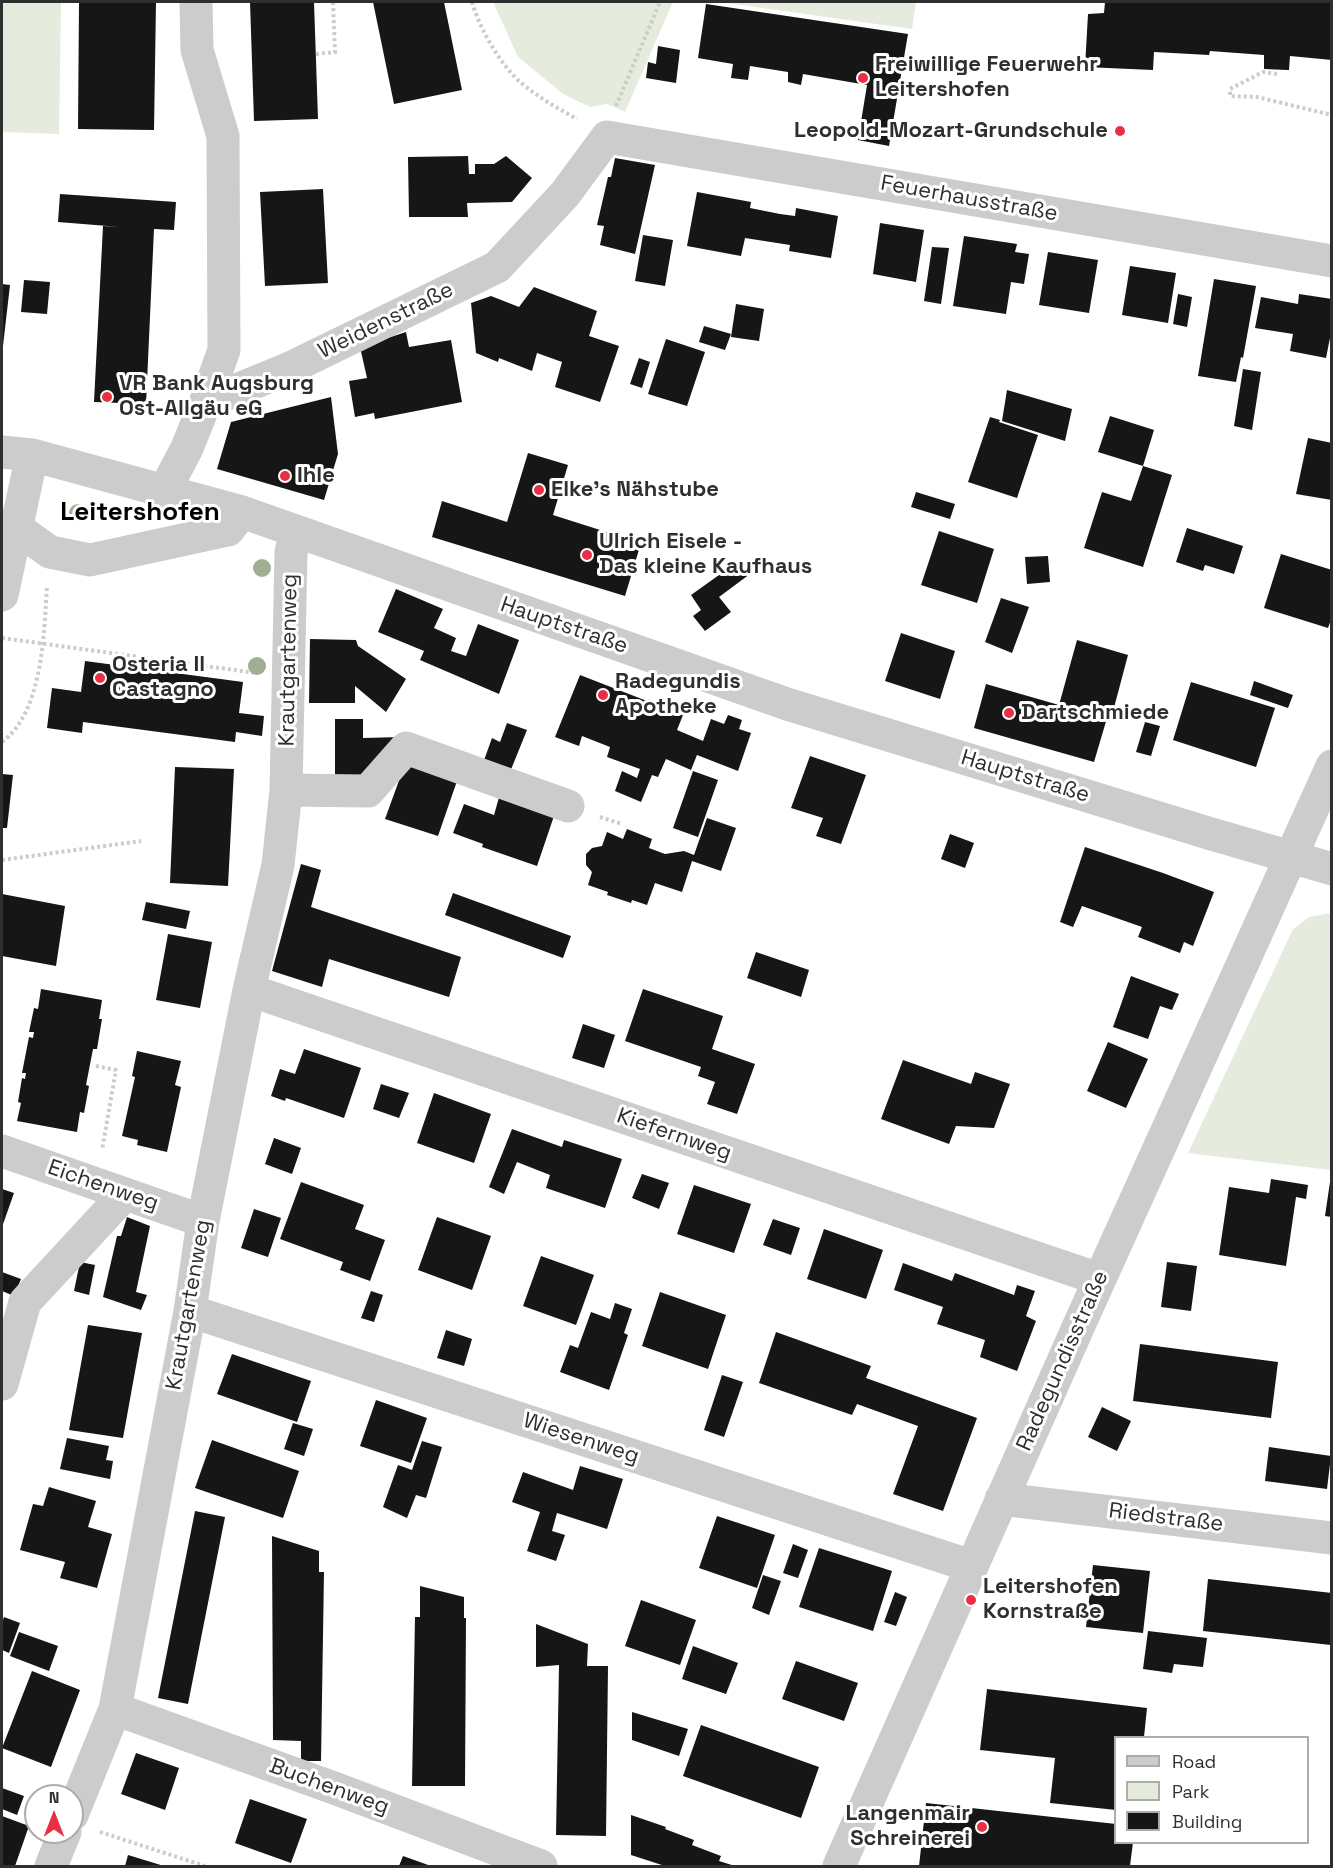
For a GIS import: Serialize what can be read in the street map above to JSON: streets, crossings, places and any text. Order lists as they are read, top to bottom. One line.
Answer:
{"streets":{"street":["Feuerhausstraße","Weidenstraße","Hauptstraße","Krautgartenweg","Kiefernweg","Eichenweg","Radegundisstraße","Wiesenweg","Riedstraße","Buchenweg"]},"crossings":[["Feuerhausstraße","Weidenstraße"],["Hauptstraße","Krautgartenweg"],["Hauptstraße","Radegundisstraße"],["Krautgartenweg","Kiefernweg"],["Krautgartenweg","Eichenweg"],["Krautgartenweg","Wiesenweg"],["Krautgartenweg","Buchenweg"],["Kiefernweg","Radegundisstraße"],["Radegundisstraße","Wiesenweg"],["Radegundisstraße","Riedstraße"]],"districts":["Leitershofen"],"places":["Freiwillige Feuerwehr Leitershofen","Leopold-Mozart-Grundschule","VR Bank Augsburg Ost-Allgäu eG","Ihle","Elke's Nähstube","Ulrich Eisele - Das kleine Kaufhaus","Osteria Il Castagno","Radegundis Apotheke","Dartschmiede","Leitershofen Kornstraße","Langenmair Schreinerei"],"legend":["Road","Park","Building"],"north":"top"}
